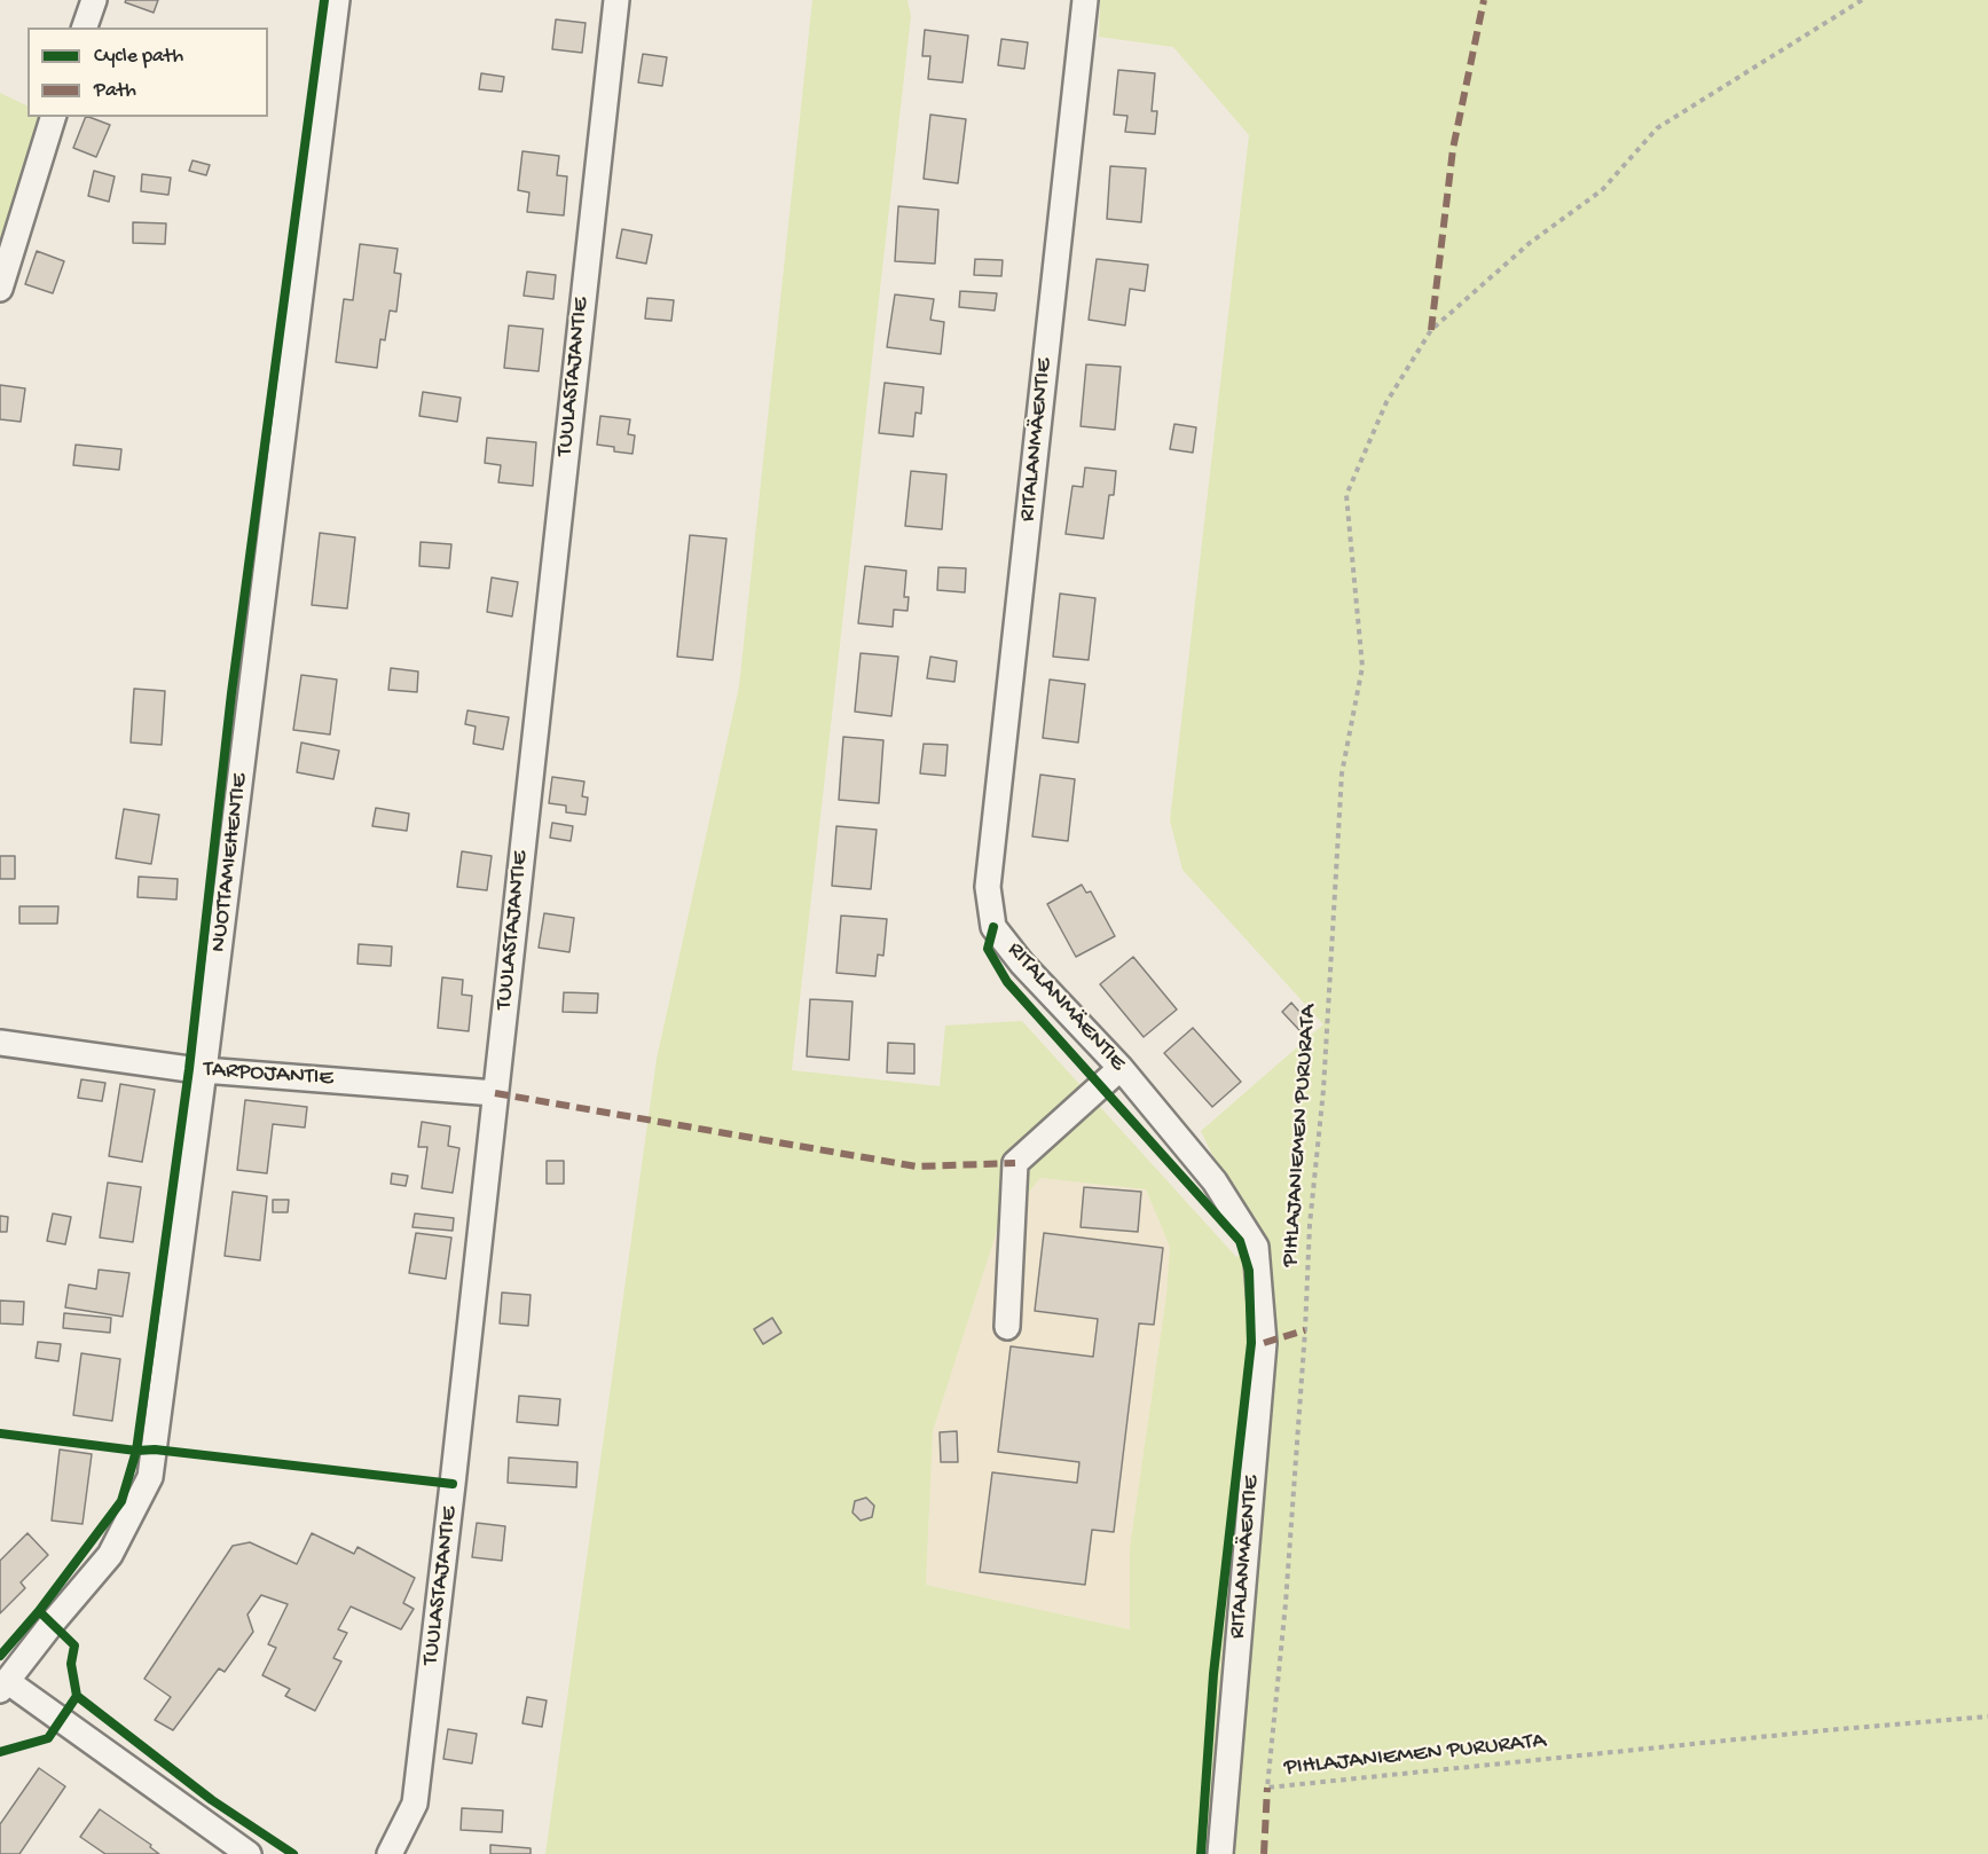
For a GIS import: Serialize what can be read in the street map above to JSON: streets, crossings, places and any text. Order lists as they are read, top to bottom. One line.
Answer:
{"streets":{"street":["TUULASTAJANTIE","RITALANMÄENTIE","NUOTTAMIEHENTIE","TARPOJANTIE"],"path":["PIHLAJANIEMEN PURURATA"]},"crossings":[["TUULASTAJANTIE","TARPOJANTIE"],["NUOTTAMIEHENTIE","TARPOJANTIE"]],"legend":["Cycle path","Path"]}
